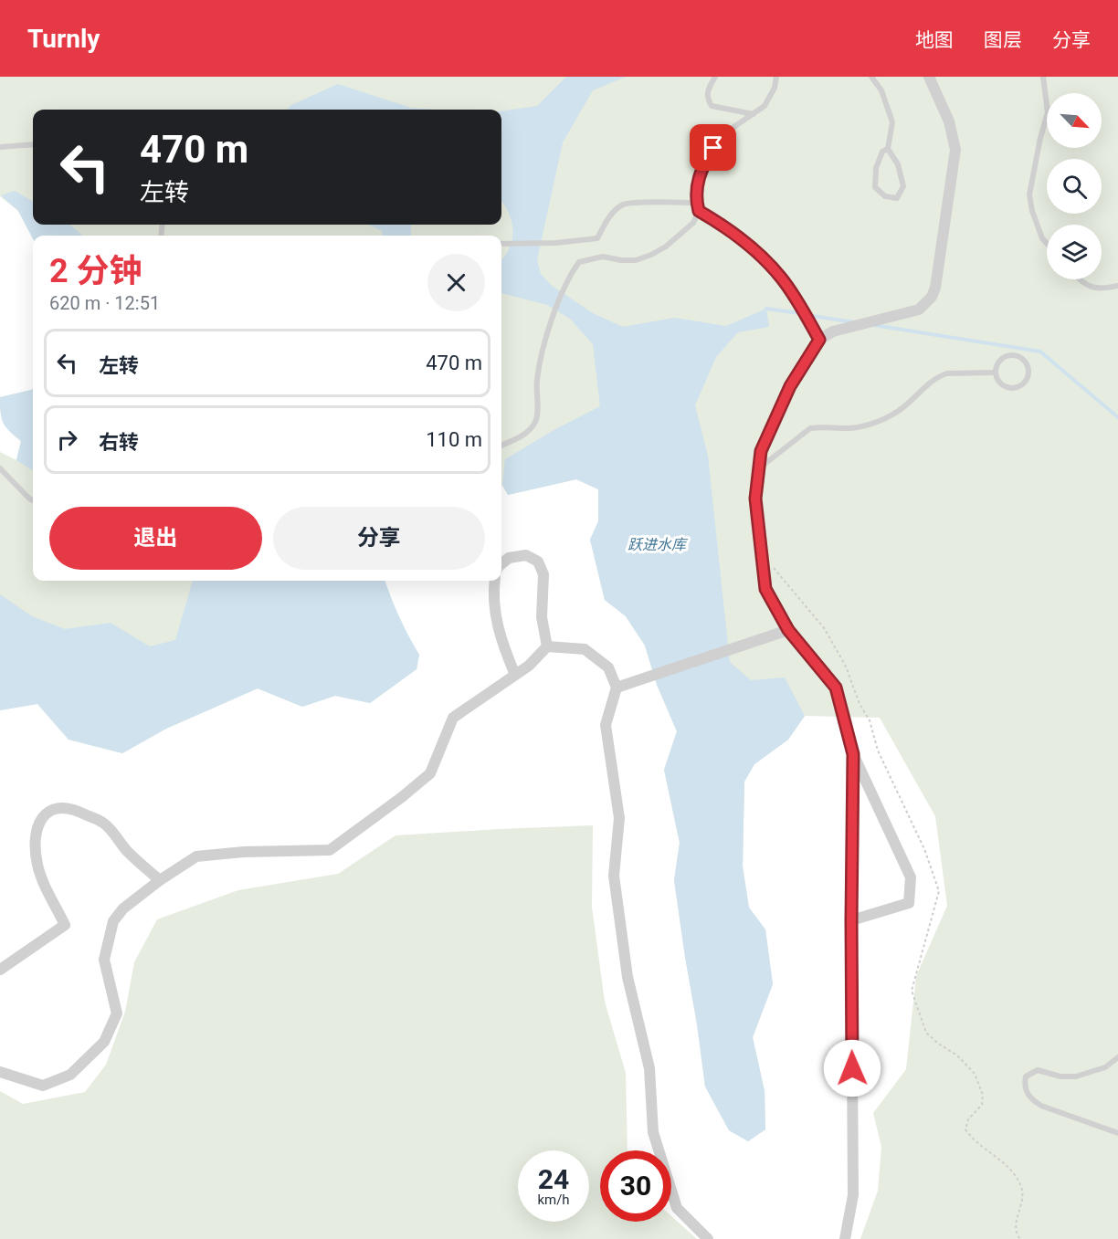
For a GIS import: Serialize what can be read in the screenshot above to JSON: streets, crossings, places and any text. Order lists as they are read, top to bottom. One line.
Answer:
{"water":["跃进水库"],"north":"bottom right","page":{"header":"Turnly","nav":["地图","图层","分享"],"turn":["470 m","左转"],"heading":["2 分钟","620 m · 12:51"],"list":[{"name":"左转","value":"470 m"},{"name":"右转","value":"110 m"}],"buttons":["退出","分享"],"speed":"24 km/h","limit":"30"}}
